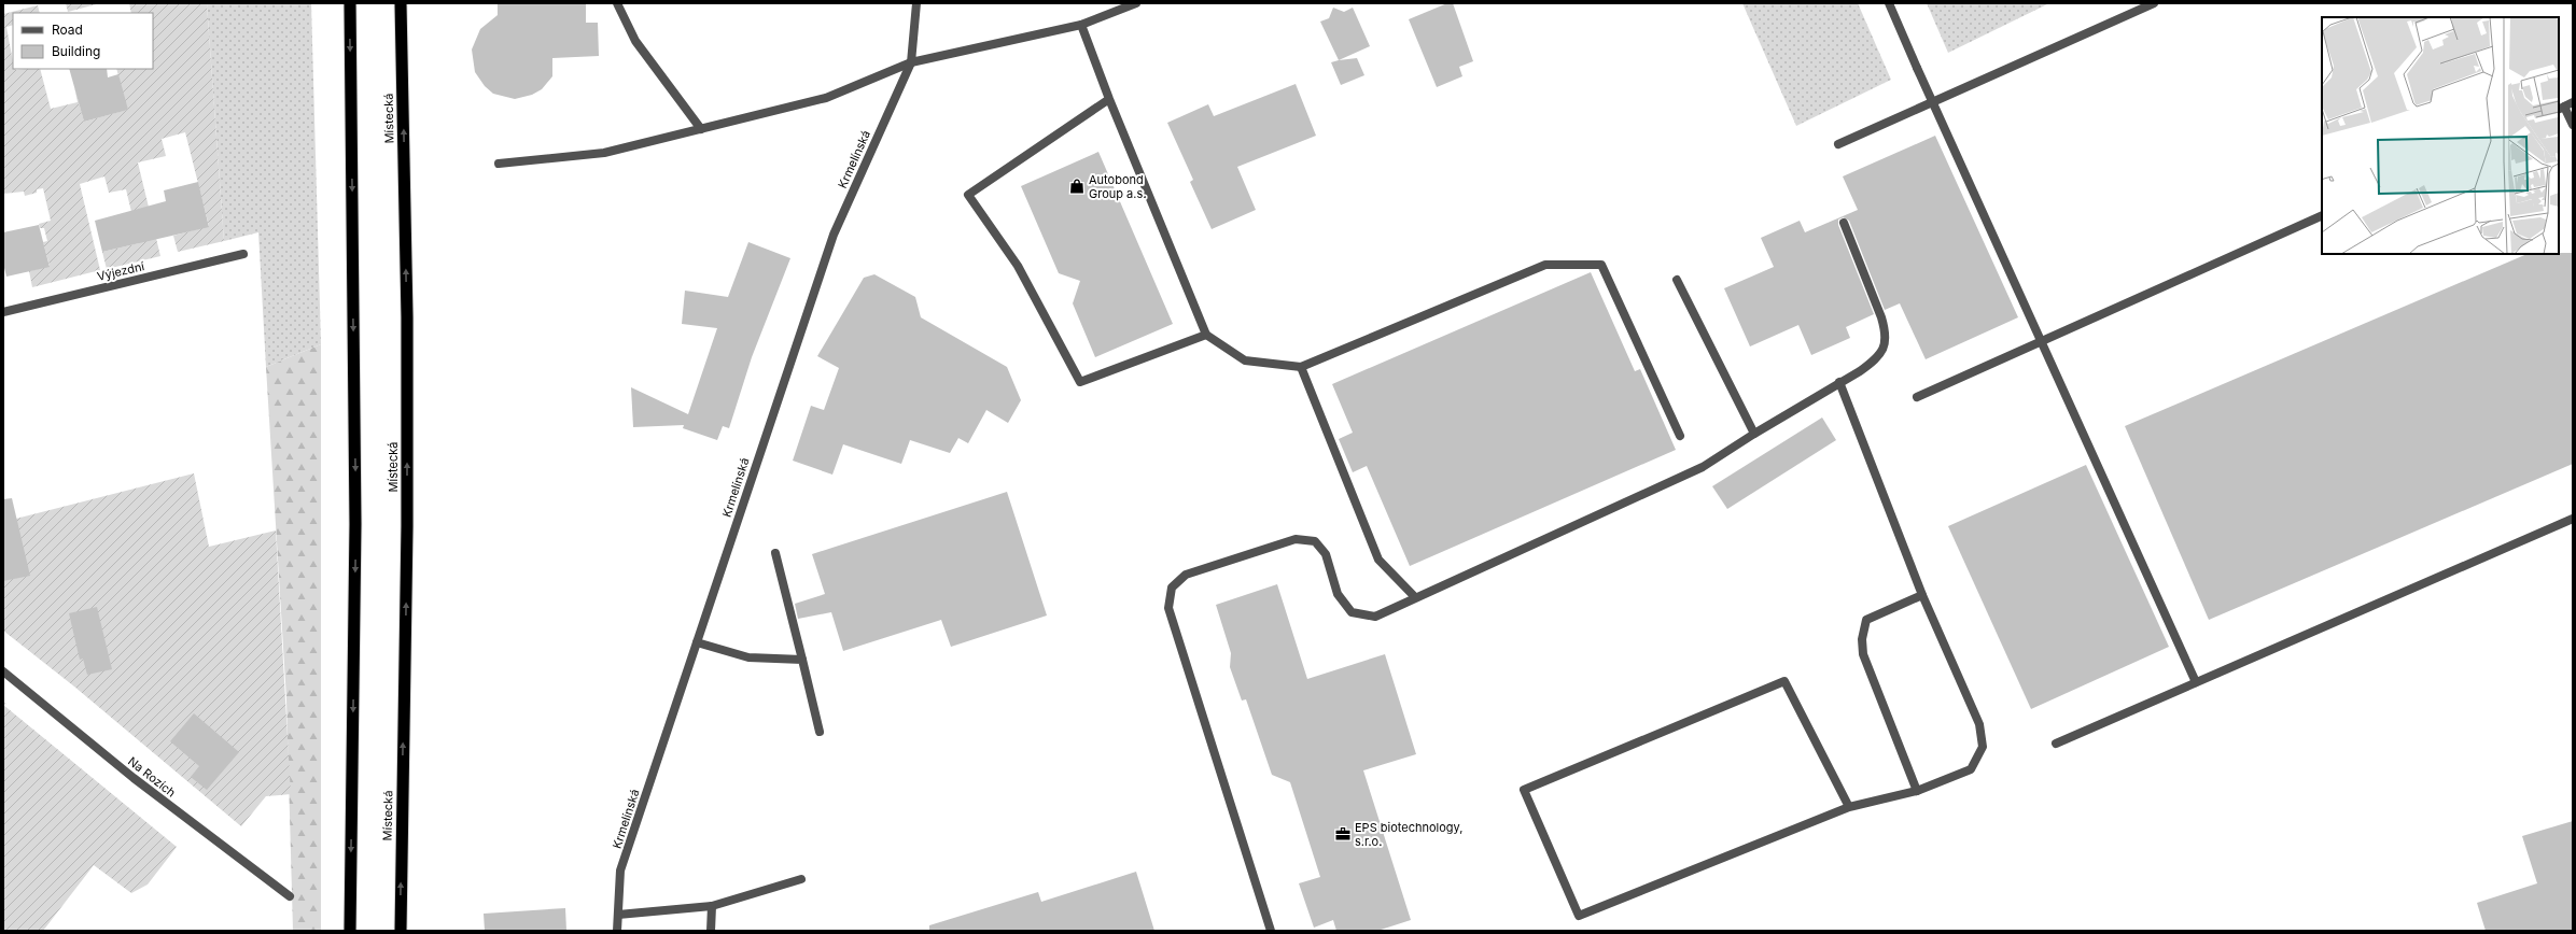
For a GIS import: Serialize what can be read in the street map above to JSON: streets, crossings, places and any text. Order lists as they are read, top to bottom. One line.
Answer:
{"streets":{"highway":["Místecká"],"street":["Krmelínská","Výjezdní","Na Rozích"]},"places":{"shop":["Autobond Group a.s."],"office":["EPS biotechnology, s.r.o."]},"legend":["Road","Building"]}
